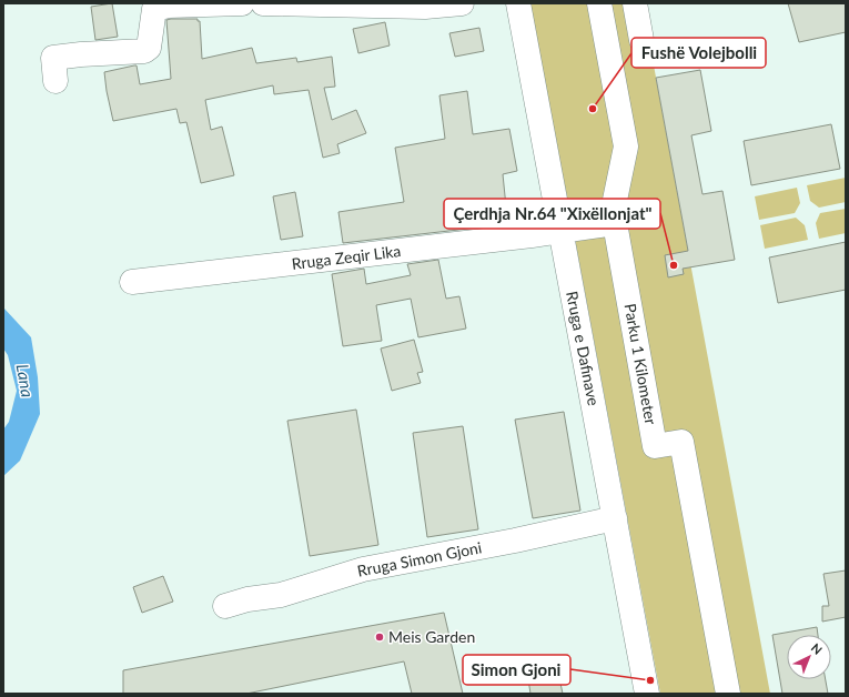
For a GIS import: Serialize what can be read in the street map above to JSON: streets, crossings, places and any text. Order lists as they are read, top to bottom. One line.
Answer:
{"streets":{"street":["Rruga Zeqir Lika","Rruga e Dafinave","Parku 1 Kilometer","Rruga Simon Gjoni"]},"crossings":[["Rruga Zeqir Lika","Rruga e Dafinave"],["Rruga Zeqir Lika","Parku 1 Kilometer"],["Rruga e Dafinave","Rruga Simon Gjoni"]],"water":["Lana"],"places":["Fushë Volejbolli","Çerdhja Nr.64 \"Xixëllonjat\"","Meis Garden","Simon Gjoni"],"north":"top right"}
